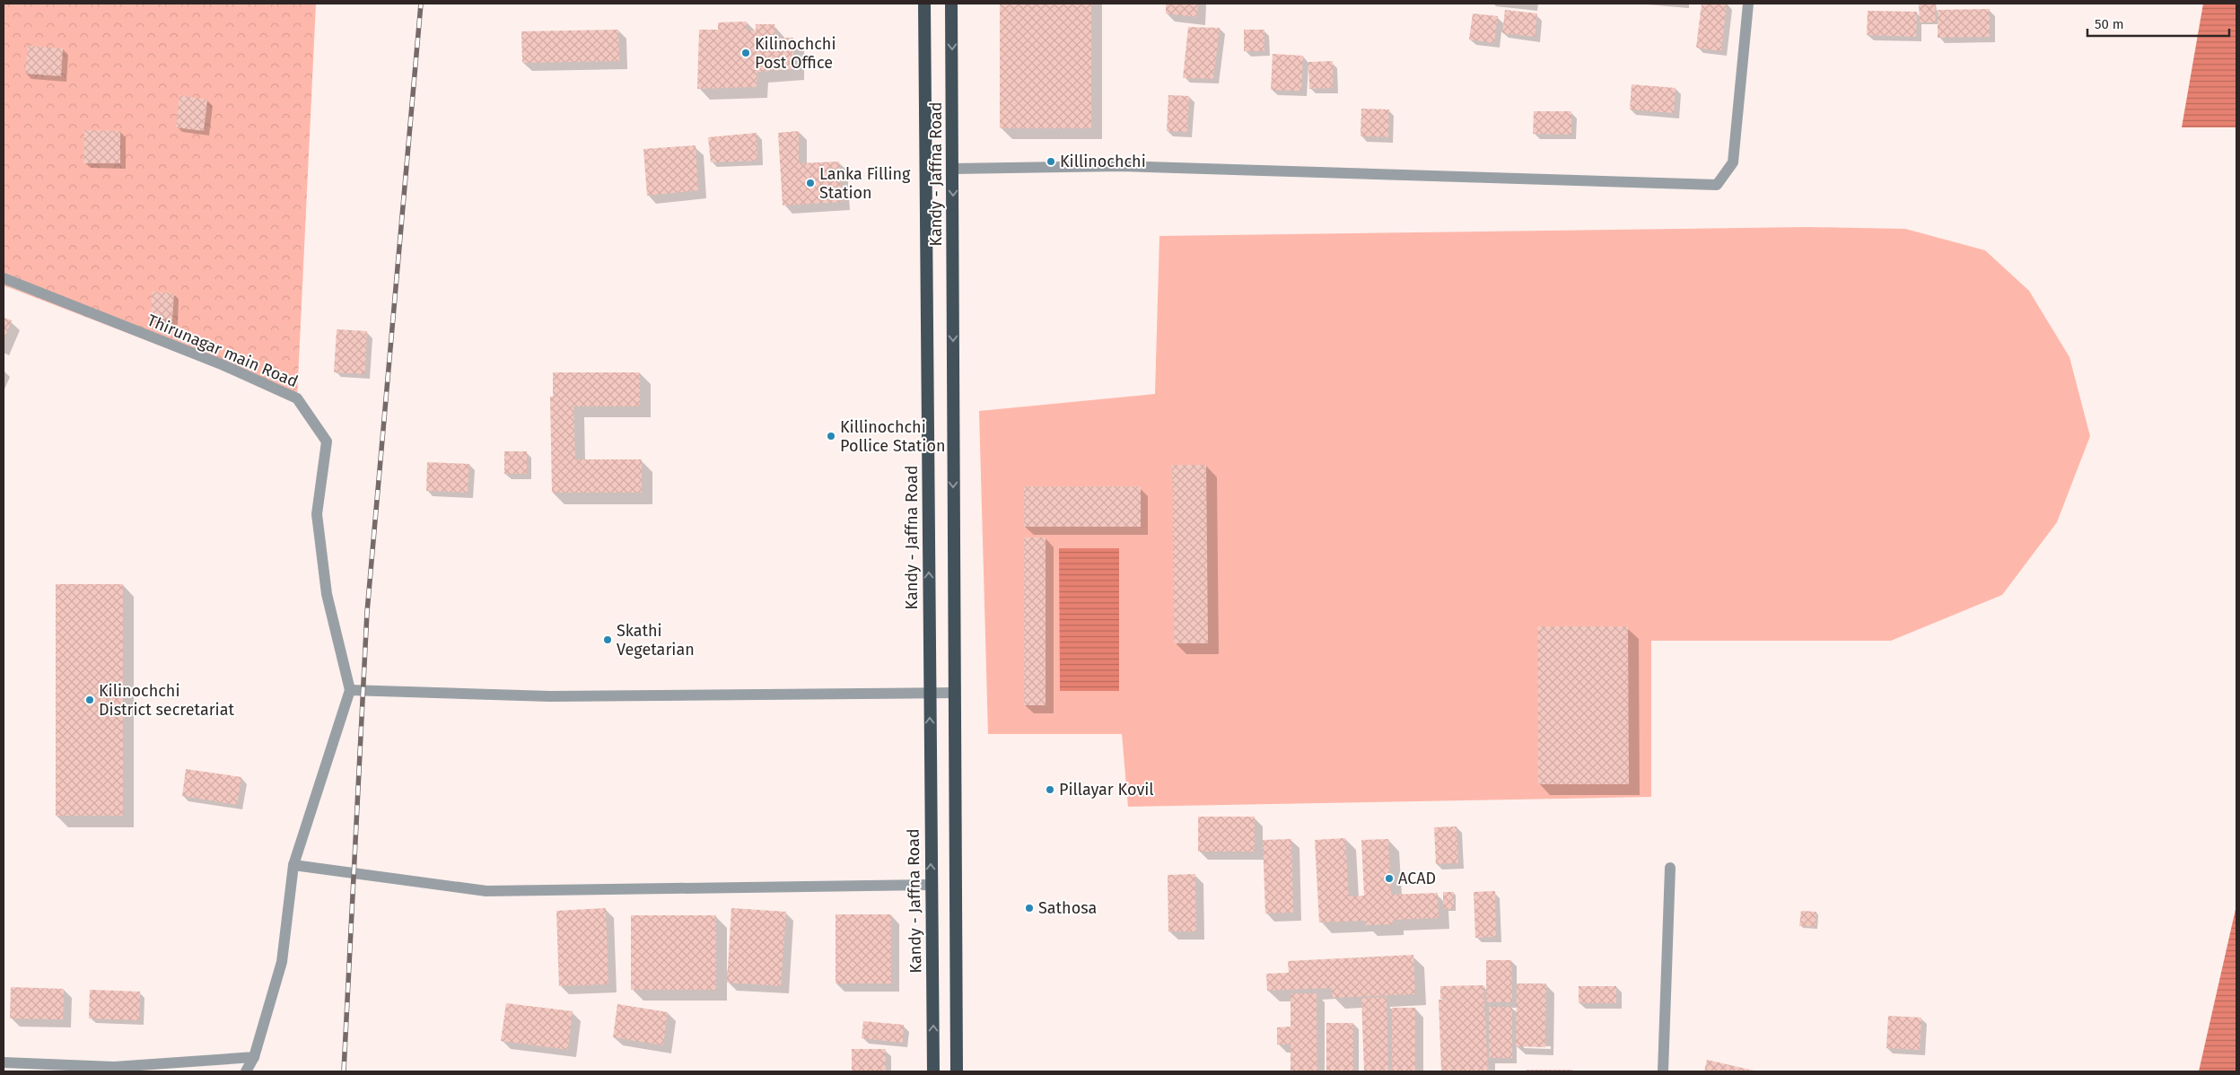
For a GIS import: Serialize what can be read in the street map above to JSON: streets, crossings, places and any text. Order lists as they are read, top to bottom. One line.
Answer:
{"streets":{"highway":["Kandy - Jaffna Road"],"street":["Thirunagar main Road"]},"places":["Kilinochchi Post Office","Killinochchi","Lanka Filling Station","Killinochchi Pollice Station","Skathi Vegetarian","Kilinochchi District secretariat","Pillayar Kovil","ACAD","Sathosa"],"scale_bar":"50 m"}
